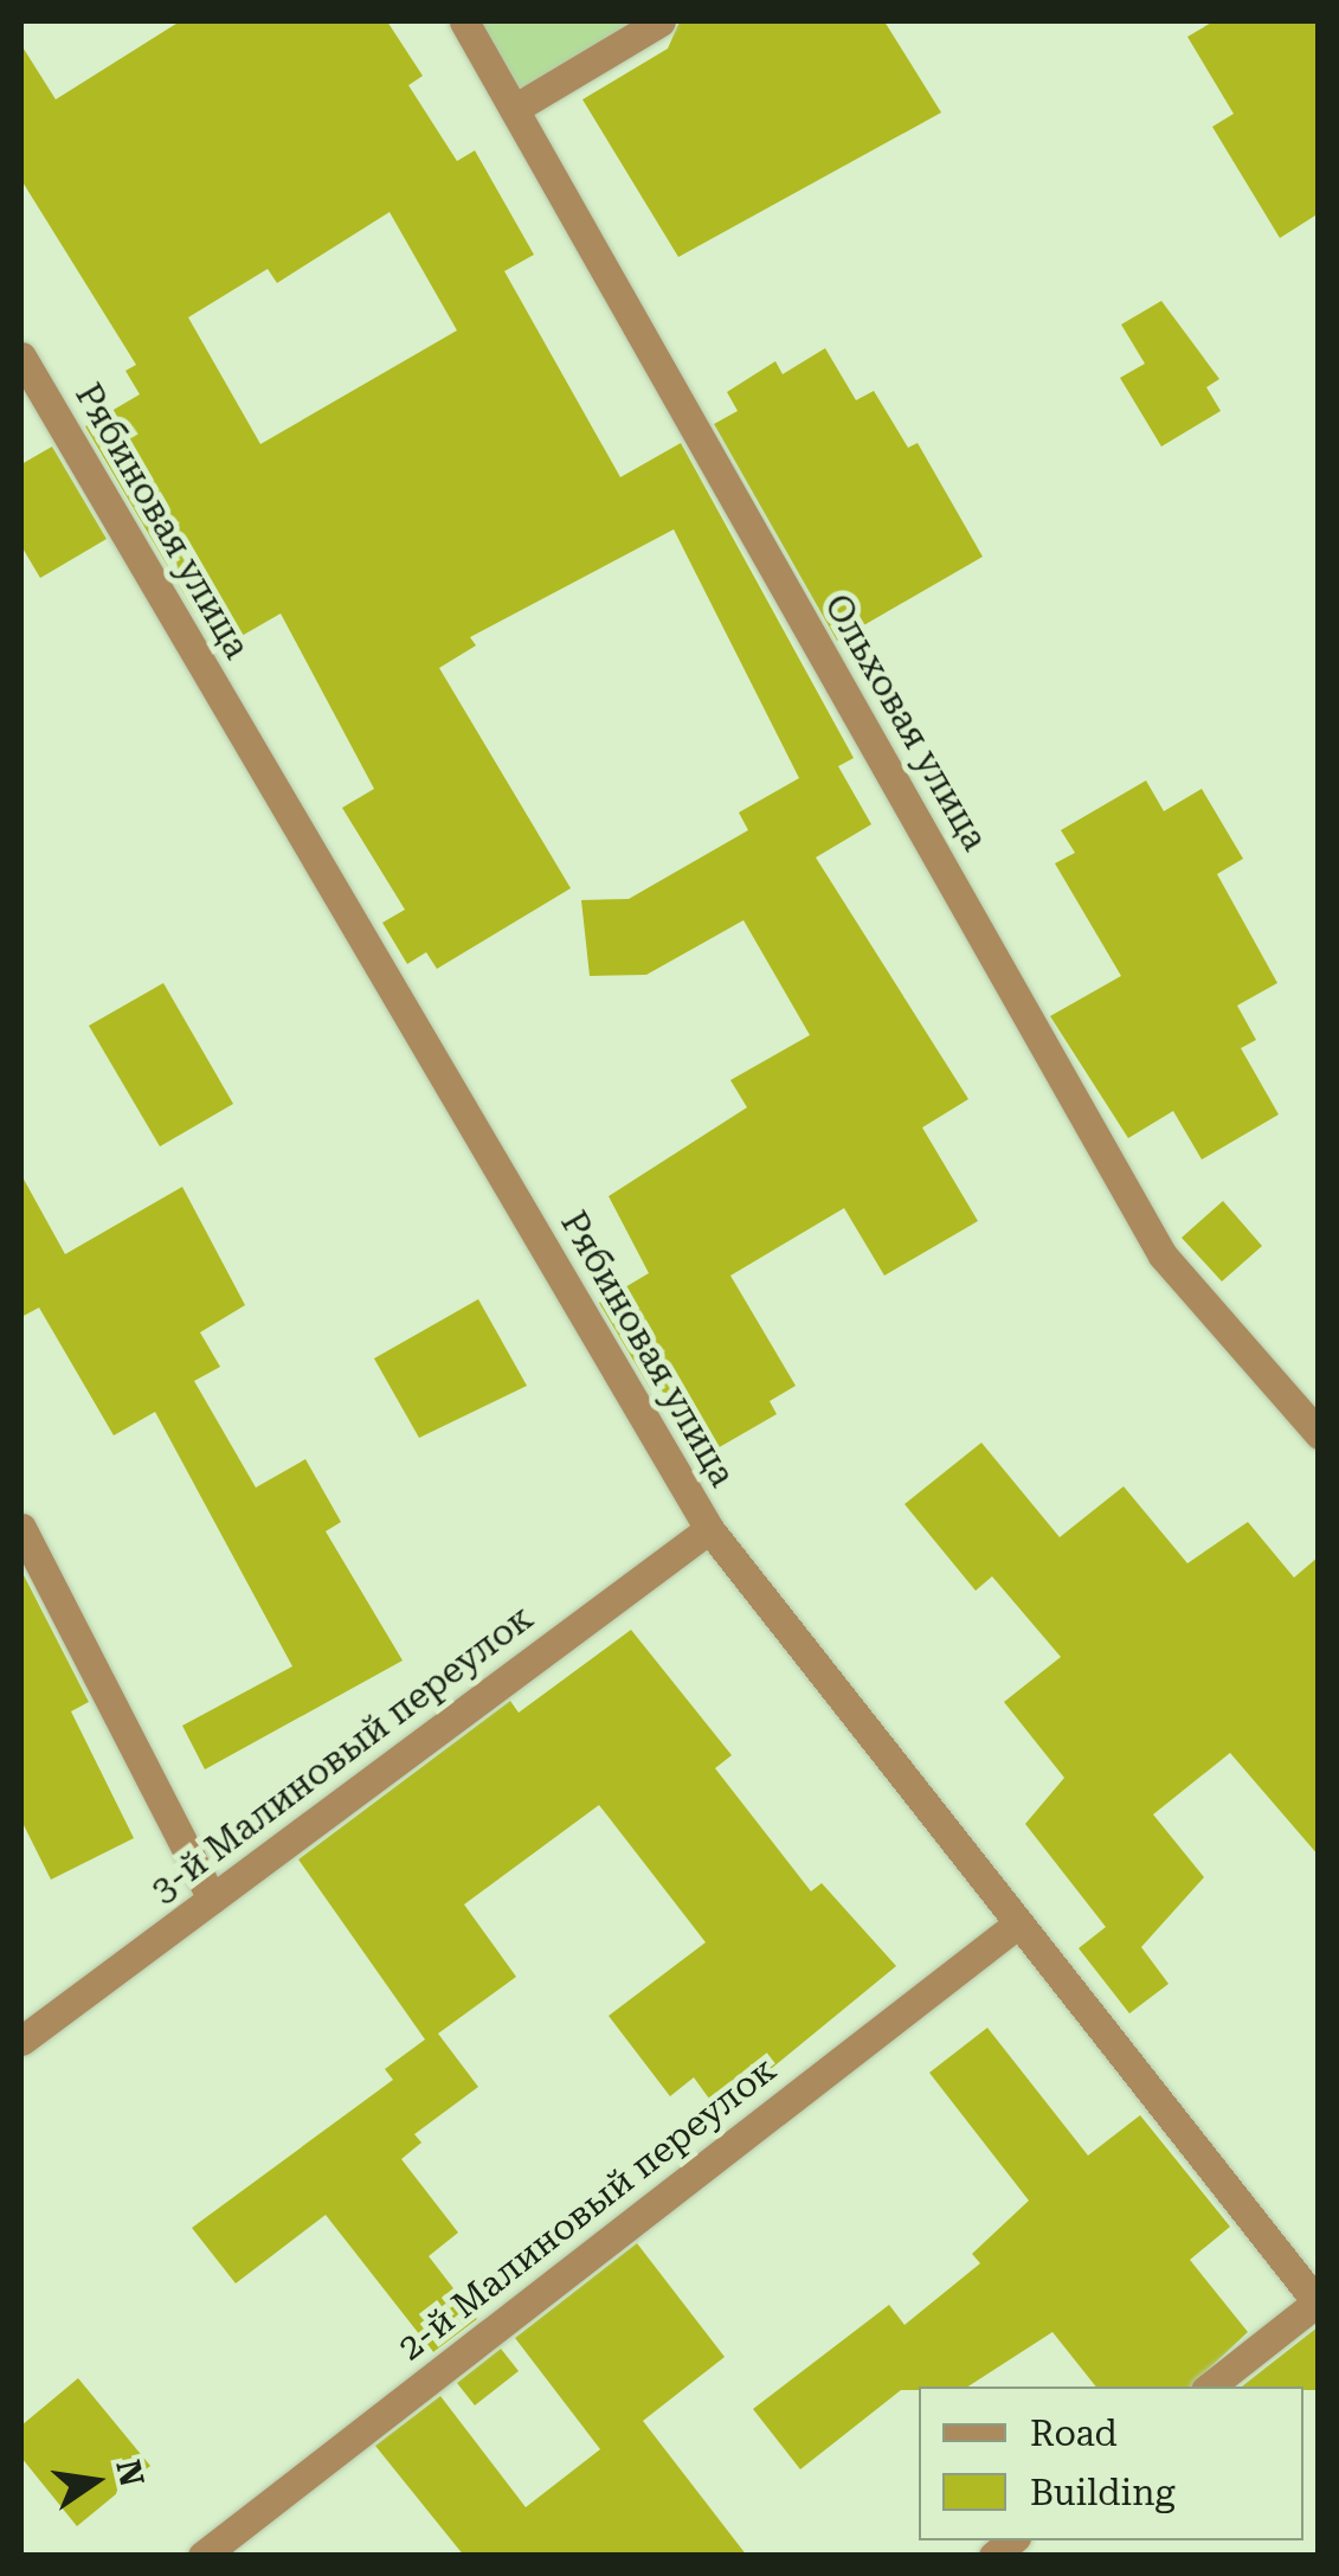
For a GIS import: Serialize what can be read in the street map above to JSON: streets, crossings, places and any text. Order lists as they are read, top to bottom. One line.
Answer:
{"streets":{"street":["Рябиновая улица","Ольховая улица","3-й Малиновый переулок","2-й Малиновый переулок"]},"crossings":[["Рябиновая улица","3-й Малиновый переулок"],["Рябиновая улица","2-й Малиновый переулок"]],"legend":["Road","Building"],"north":"right"}
